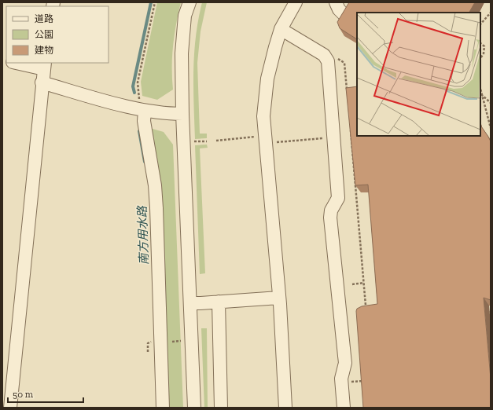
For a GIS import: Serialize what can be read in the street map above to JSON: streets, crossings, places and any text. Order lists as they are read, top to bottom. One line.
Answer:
{"water":["南方用水路"],"legend":["道路","公園","建物"],"scale_bar":"50 m"}
